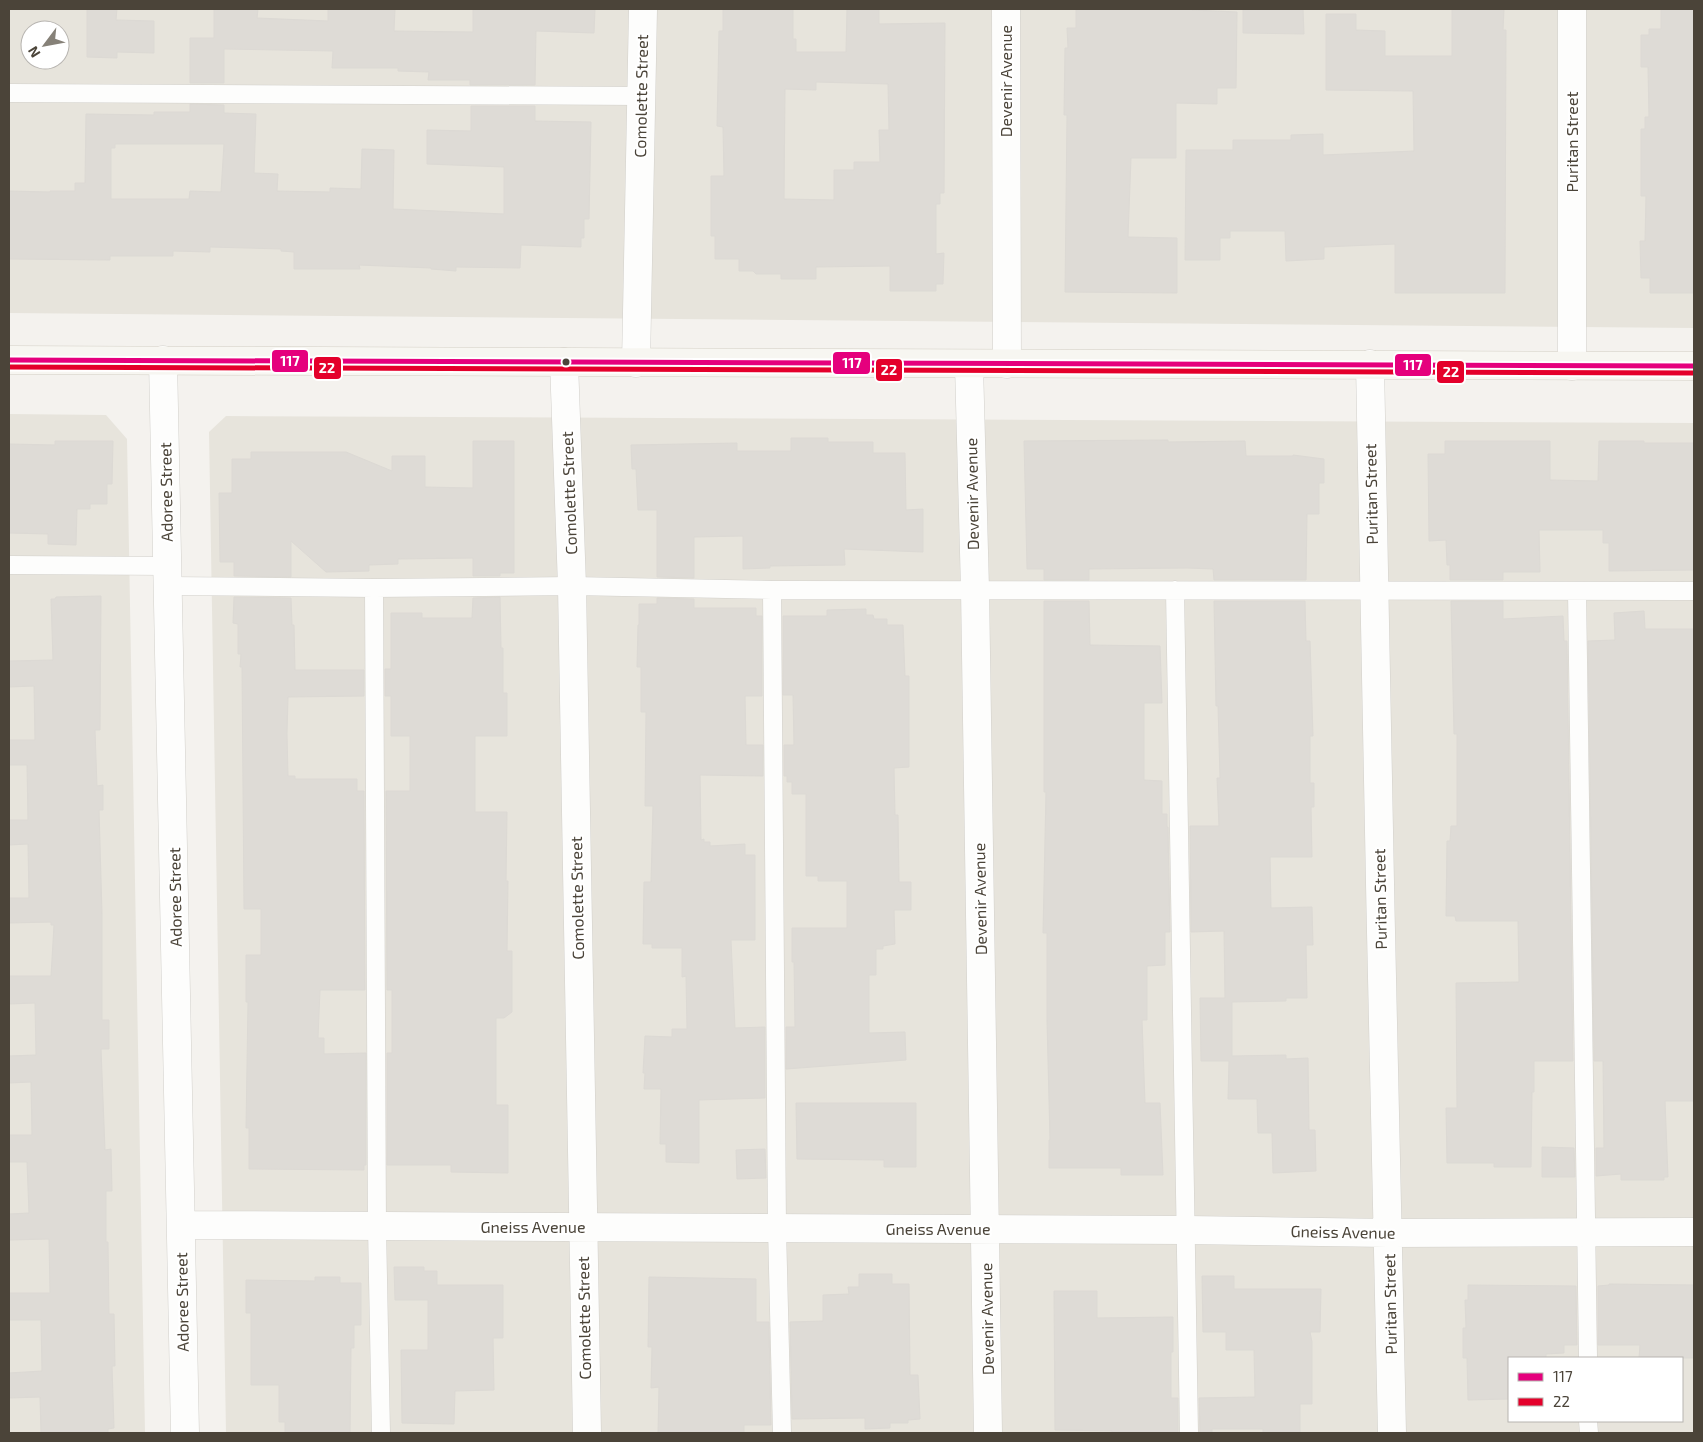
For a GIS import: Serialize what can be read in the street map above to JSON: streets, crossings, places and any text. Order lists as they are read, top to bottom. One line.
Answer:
{"streets":{"street":["Devenir Avenue","Comolette Street","Puritan Street","Adoree Street","Gneiss Avenue"]},"crossings":[["Devenir Avenue","Gneiss Avenue"],["Comolette Street","Gneiss Avenue"],["Puritan Street","Gneiss Avenue"],["Adoree Street","Gneiss Avenue"]],"lines":["transit line 117","transit line 22"],"legend":["117","22"],"north":"bottom left"}
